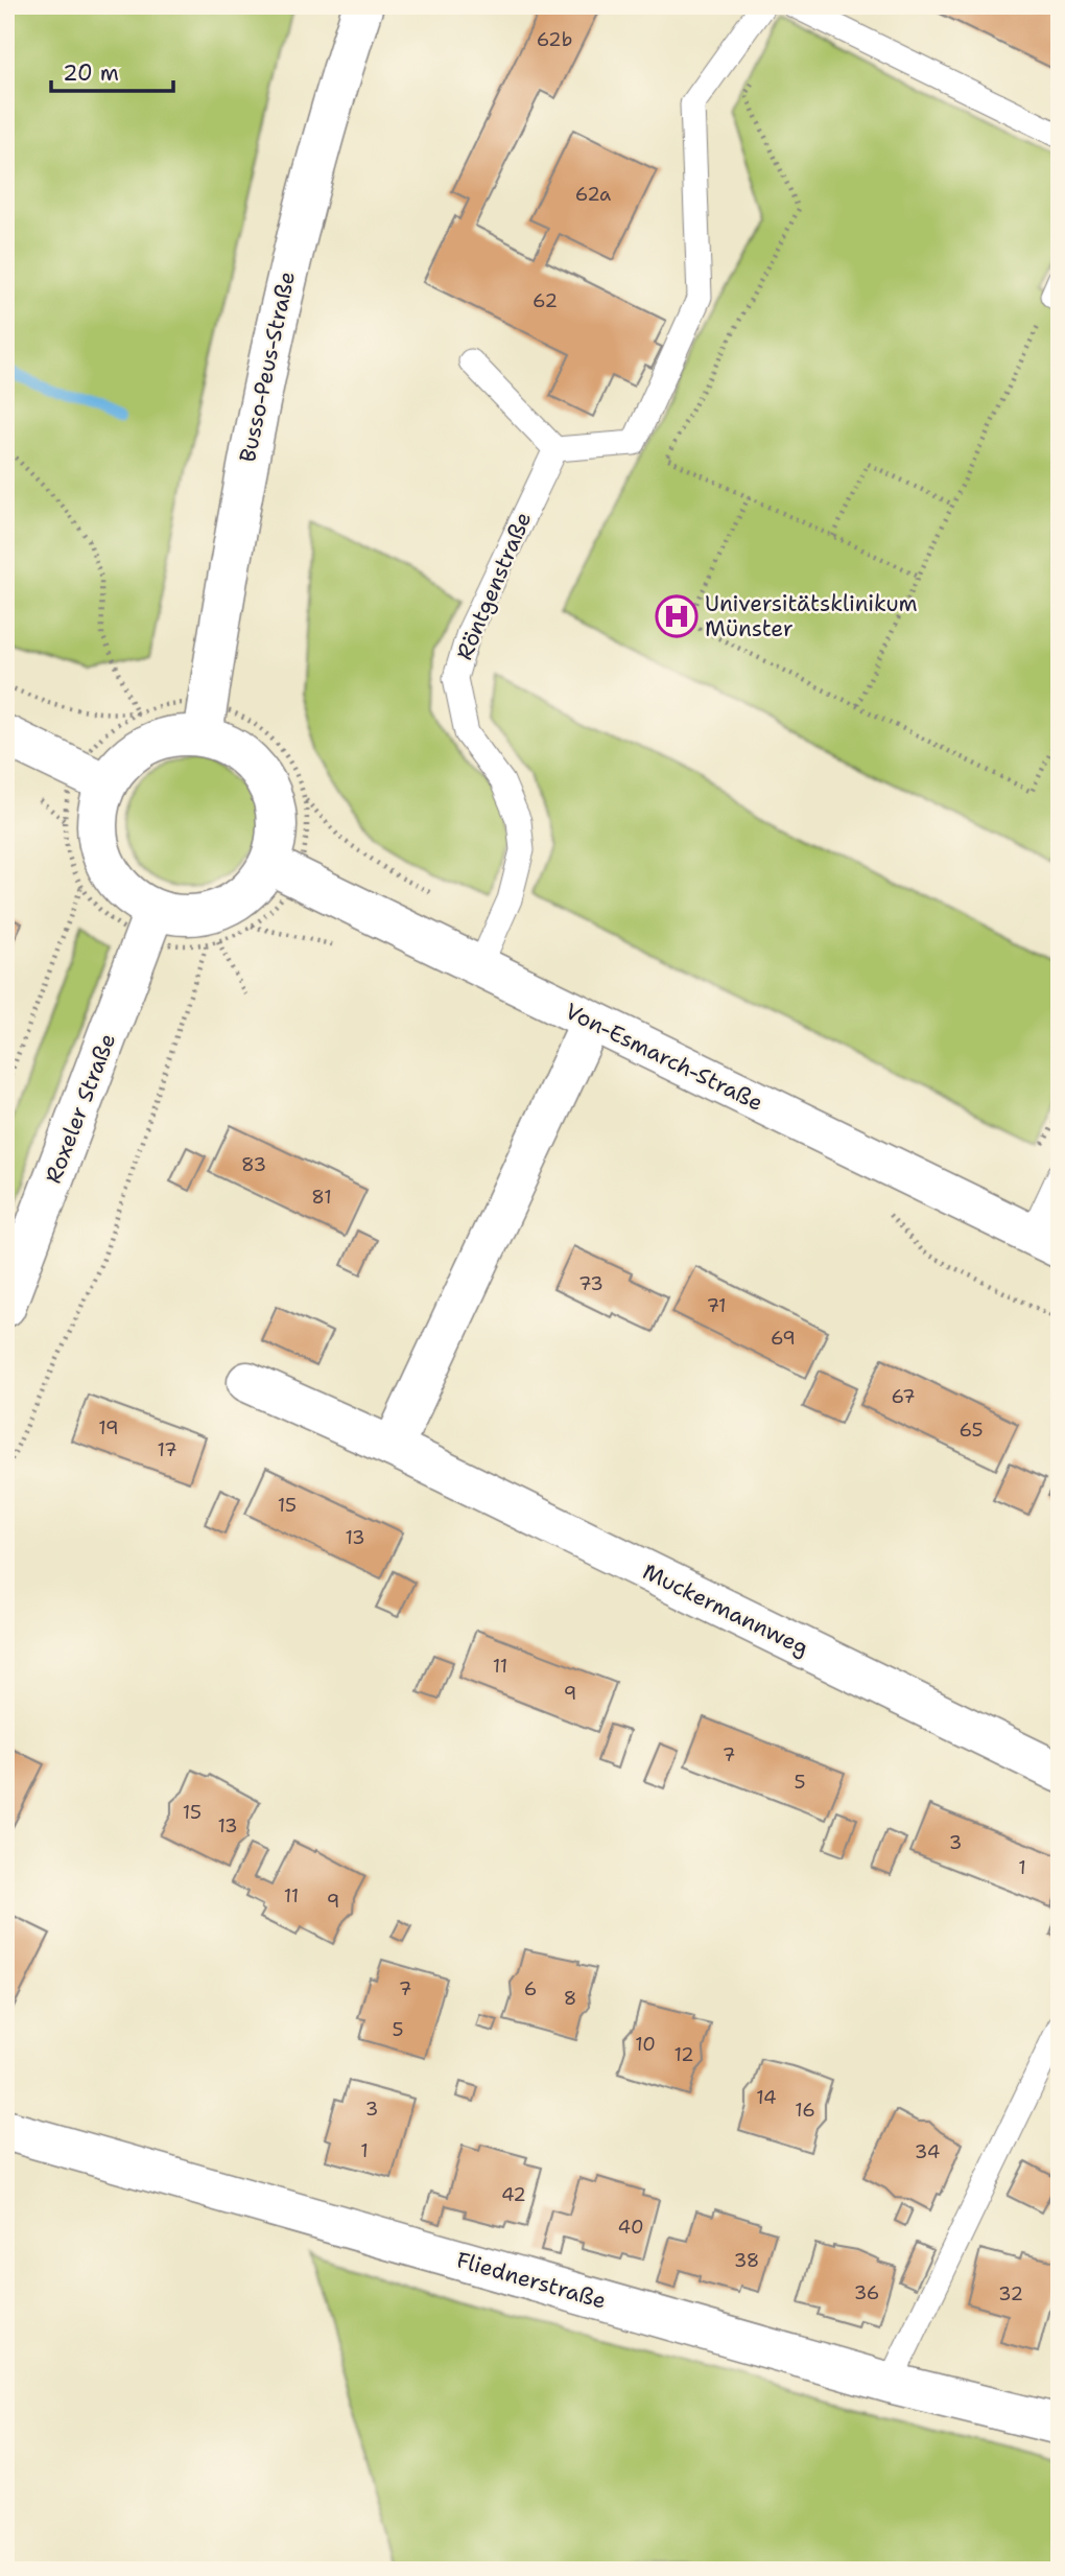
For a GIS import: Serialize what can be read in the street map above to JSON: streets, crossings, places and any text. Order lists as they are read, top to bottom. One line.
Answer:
{"streets":{"street":["Busso-Peus-Straße","Von-Esmarch-Straße","Roxeler Straße","Muckermannweg","Fliednerstraße"],"lane":["Röntgenstraße"]},"crossings":[["Busso-Peus-Straße","Von-Esmarch-Straße"],["Busso-Peus-Straße","Roxeler Straße"],["Röntgenstraße","Von-Esmarch-Straße"],["Von-Esmarch-Straße","Roxeler Straße"]],"places":{"hospital":["Universitätsklinikum Münster"]},"house_numbers":["62b","62a","62","83","81","73","71","69","67","19","65","17","15","13","11","9","7","5","15","13","3","1","11","9","7","6","8","5","10","12","14","3","16","1","34","42","40","38","36","32"],"scale_bar":"20 m"}
